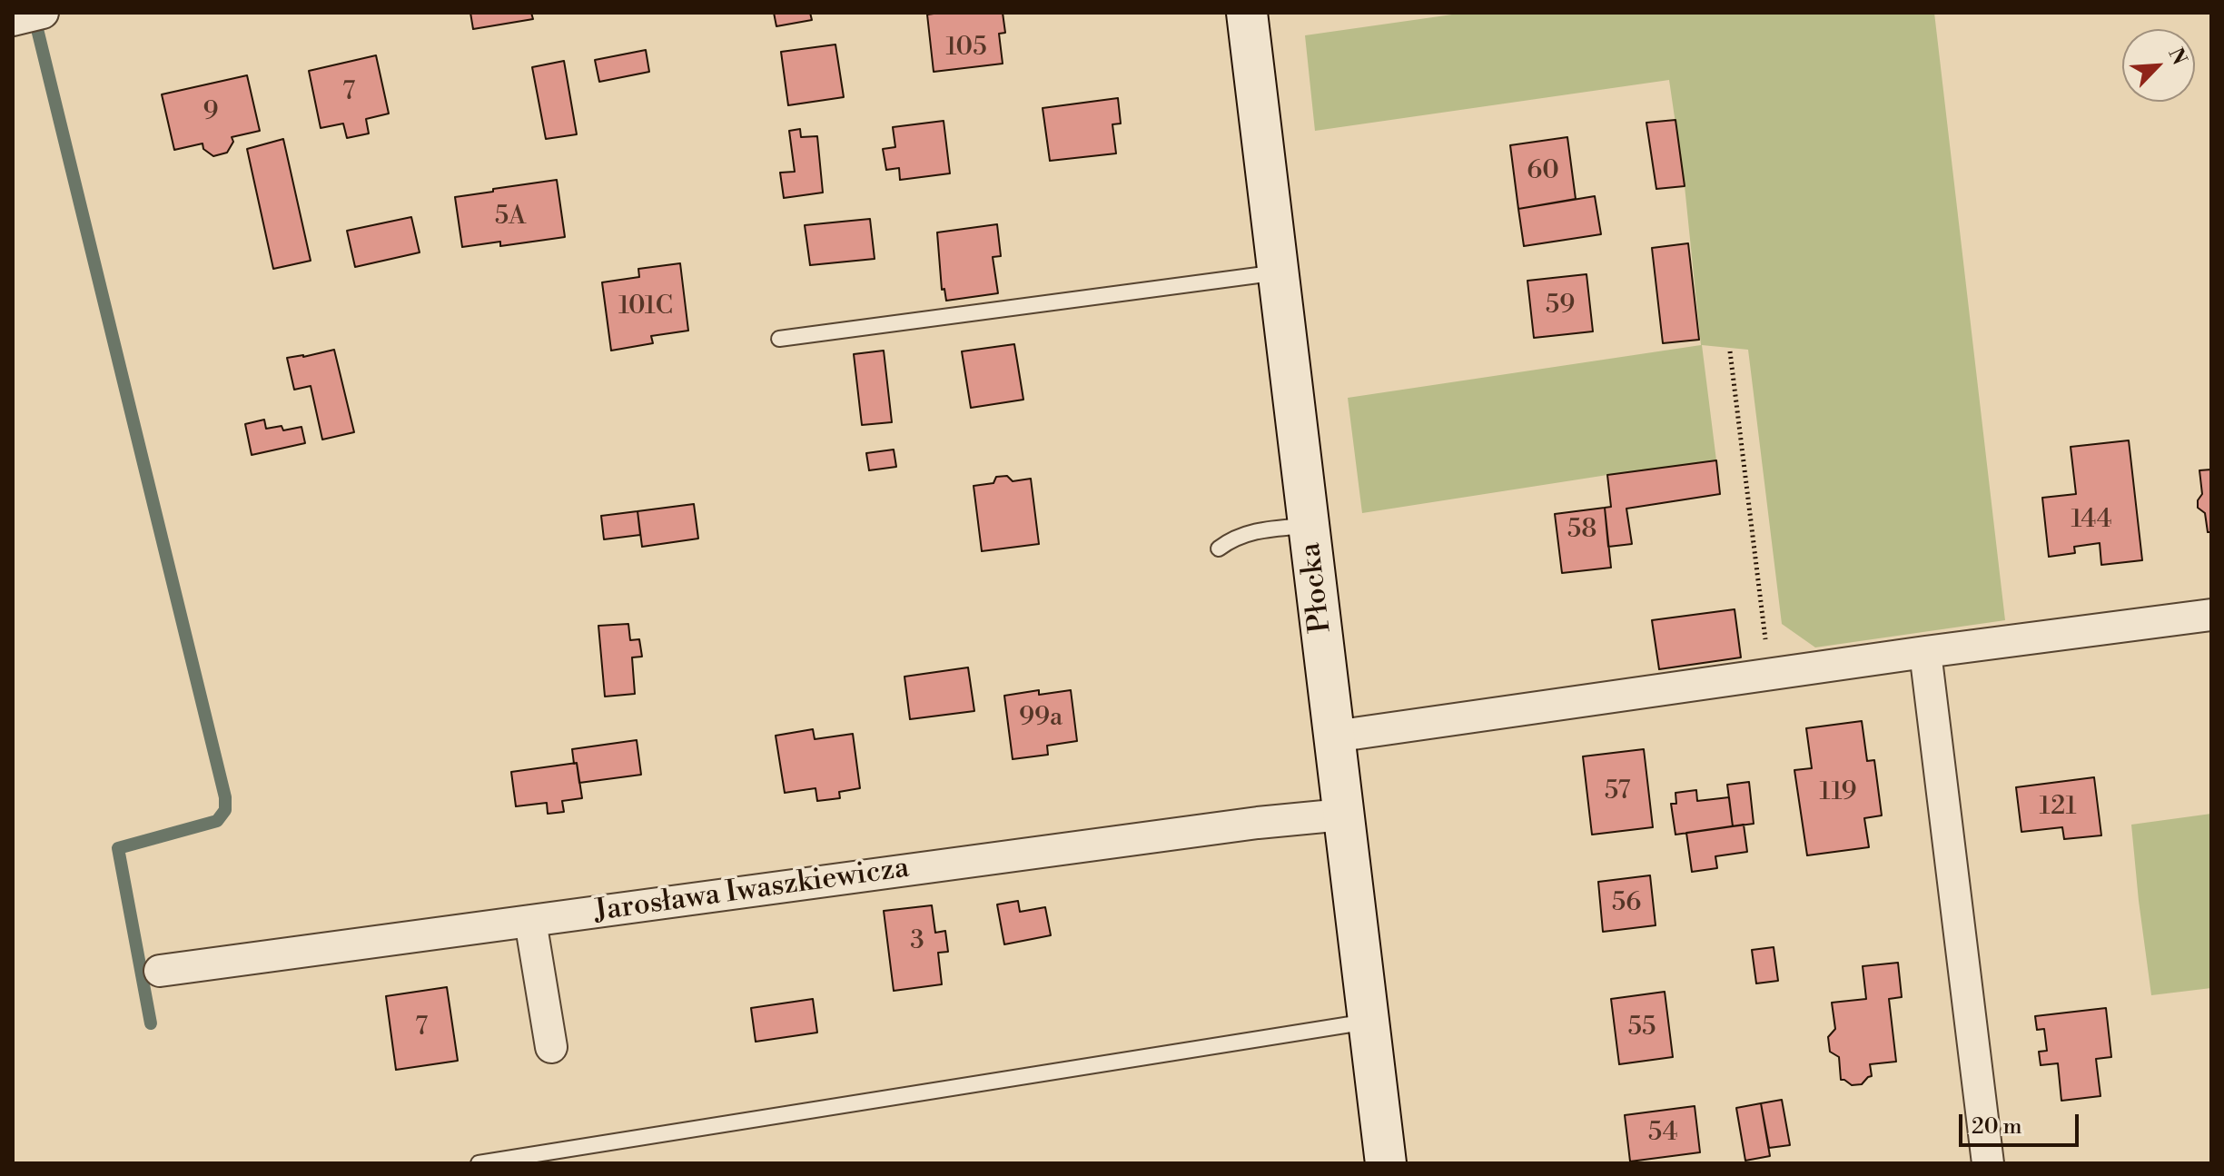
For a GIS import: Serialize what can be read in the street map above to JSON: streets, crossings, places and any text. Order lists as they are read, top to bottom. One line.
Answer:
{"streets":{"street":["Płocka","Jarosława Iwaszkiewicza"]},"crossings":[["Płocka","Jarosława Iwaszkiewicza"]],"house_numbers":["105","7","9","60","5A","59","101C","144","58","99a","57","119","121","56","3","7","55","54"],"scale_bar":"20 m","north":"top right"}
